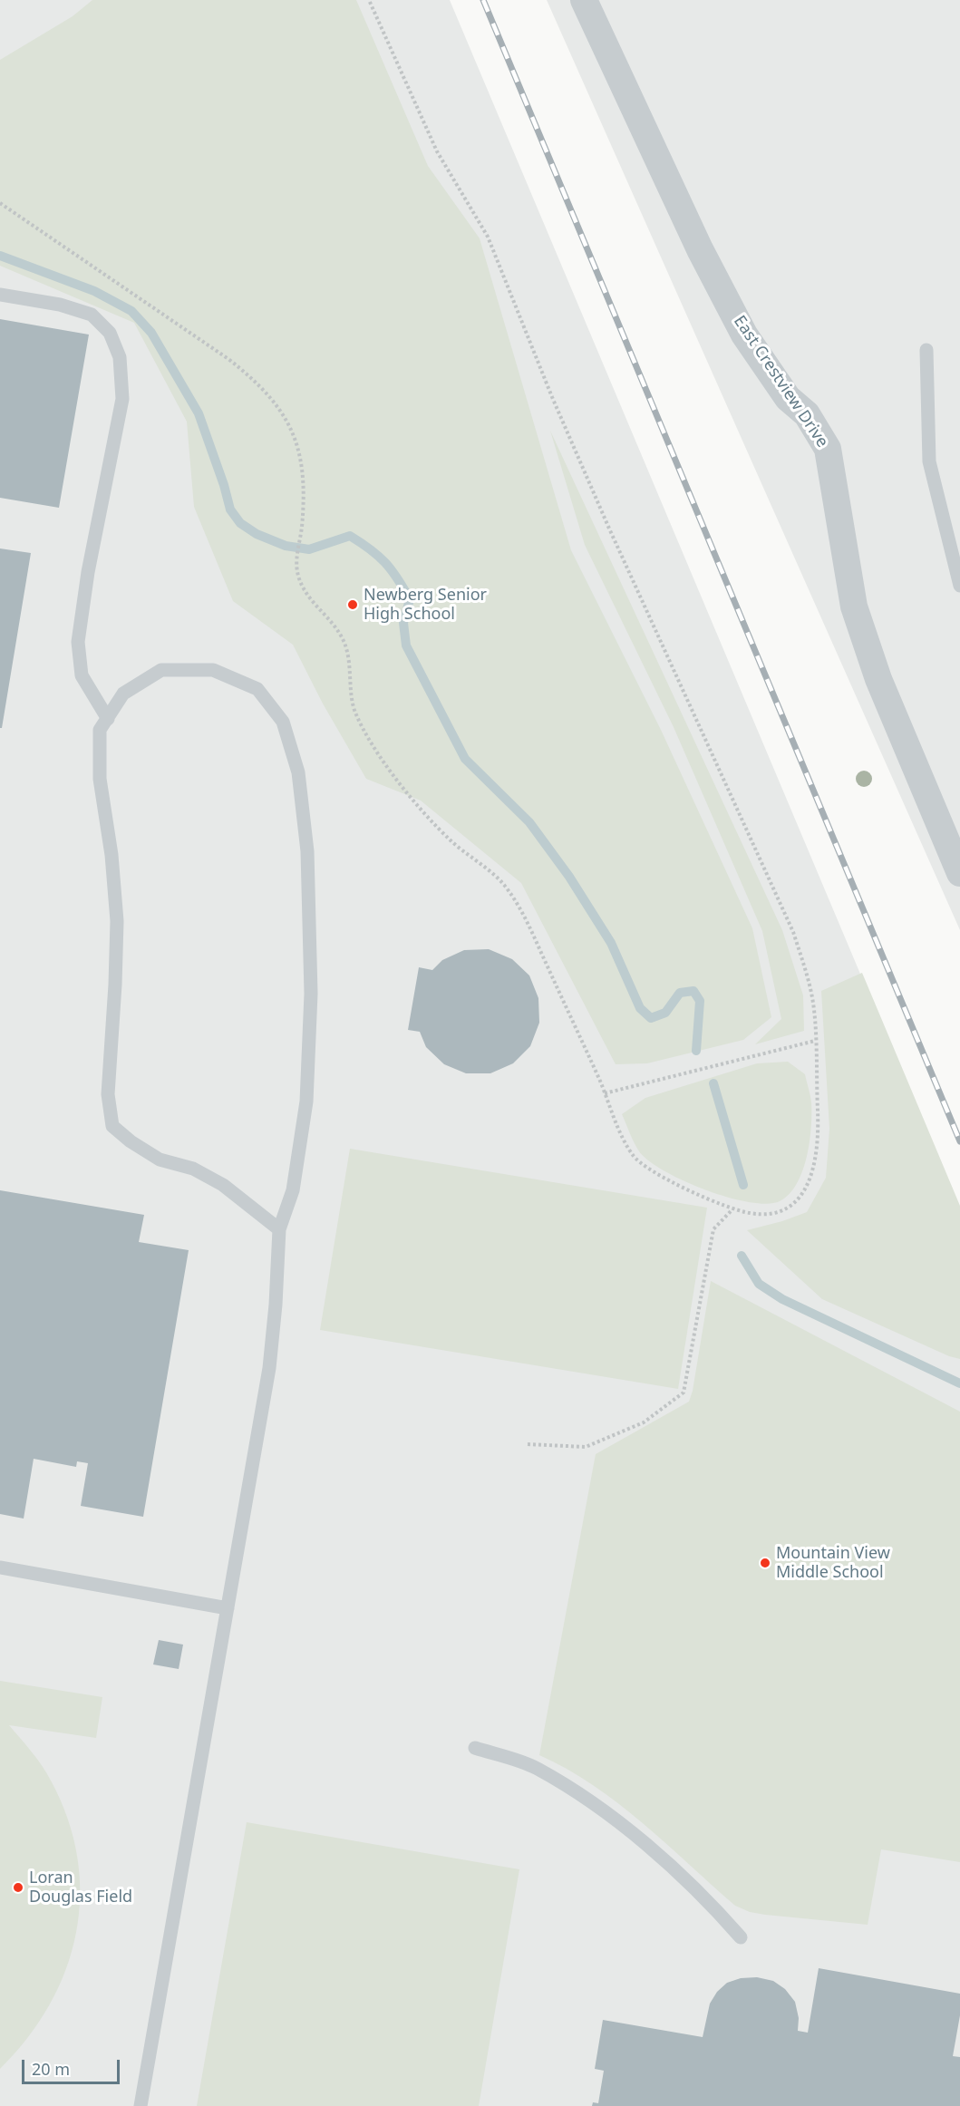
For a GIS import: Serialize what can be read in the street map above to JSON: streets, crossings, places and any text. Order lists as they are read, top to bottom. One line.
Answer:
{"streets":{"street":["East Crestview Drive"]},"places":["Newberg Senior High School","Mountain View Middle School","Loran Douglas Field"],"scale_bar":"20 m"}
